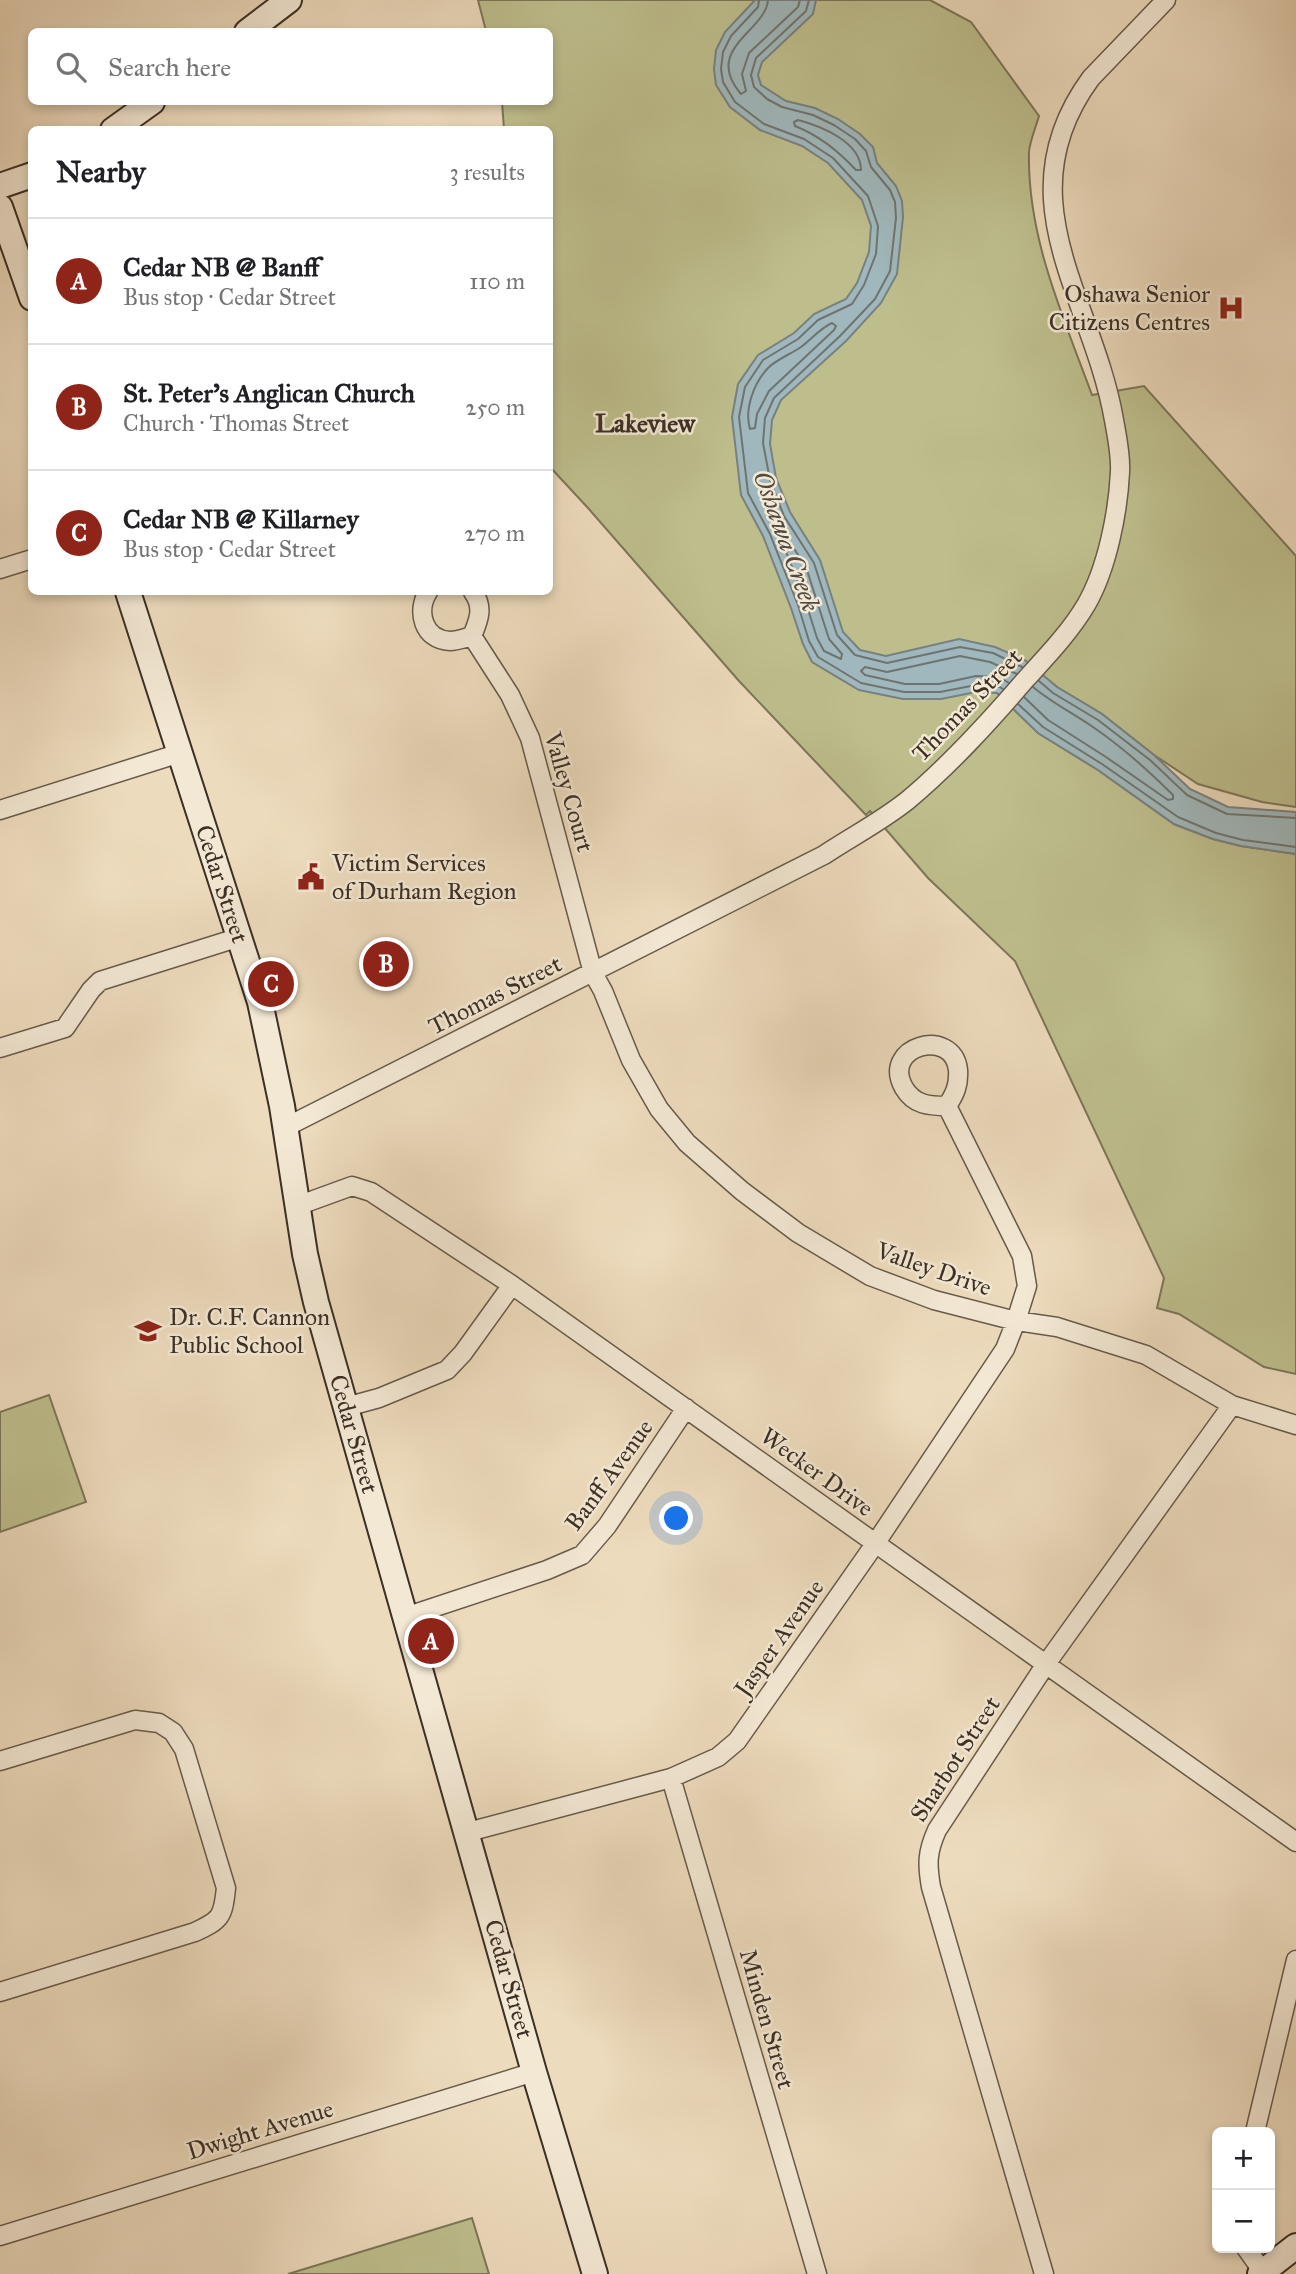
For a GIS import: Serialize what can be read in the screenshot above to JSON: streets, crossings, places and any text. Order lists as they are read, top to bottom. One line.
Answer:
{"streets":{"street":["Thomas Street","Valley Court","Cedar Street","Valley Drive","Wecker Drive","Banff Avenue","Jasper Avenue","Sharbot Street","Minden Street","Dwight Avenue"]},"crossings":[["Thomas Street","Valley Court"],["Thomas Street","Cedar Street"],["Thomas Street","Valley Drive"],["Valley Court","Valley Drive"],["Cedar Street","Wecker Drive"],["Cedar Street","Banff Avenue"],["Cedar Street","Jasper Avenue"],["Cedar Street","Dwight Avenue"],["Valley Drive","Jasper Avenue"],["Valley Drive","Sharbot Street"],["Wecker Drive","Banff Avenue"],["Wecker Drive","Jasper Avenue"],["Wecker Drive","Sharbot Street"],["Jasper Avenue","Minden Street"]],"districts":["Lakeview"],"water":["Oshawa Creek"],"places":{"hospital":["Oshawa Senior Citizens Centres"],"public building":["Victim Services of Durham Region"],"school or university":["Dr. C.F. Cannon Public School"]},"page":{"search":"Search here","heading":["Nearby","3 results"],"list":[{"mark":"A","name":"Cedar NB @ Banff","note":"Bus stop · Cedar Street","value":"110 m"},{"mark":"B","name":"St. Peter's Anglican Church","note":"Church · Thomas Street","value":"250 m"},{"mark":"C","name":"Cedar NB @ Killarney","note":"Bus stop · Cedar Street","value":"270 m"}],"pins":["B","C","A"],"map_buttons":["+","−"]}}
